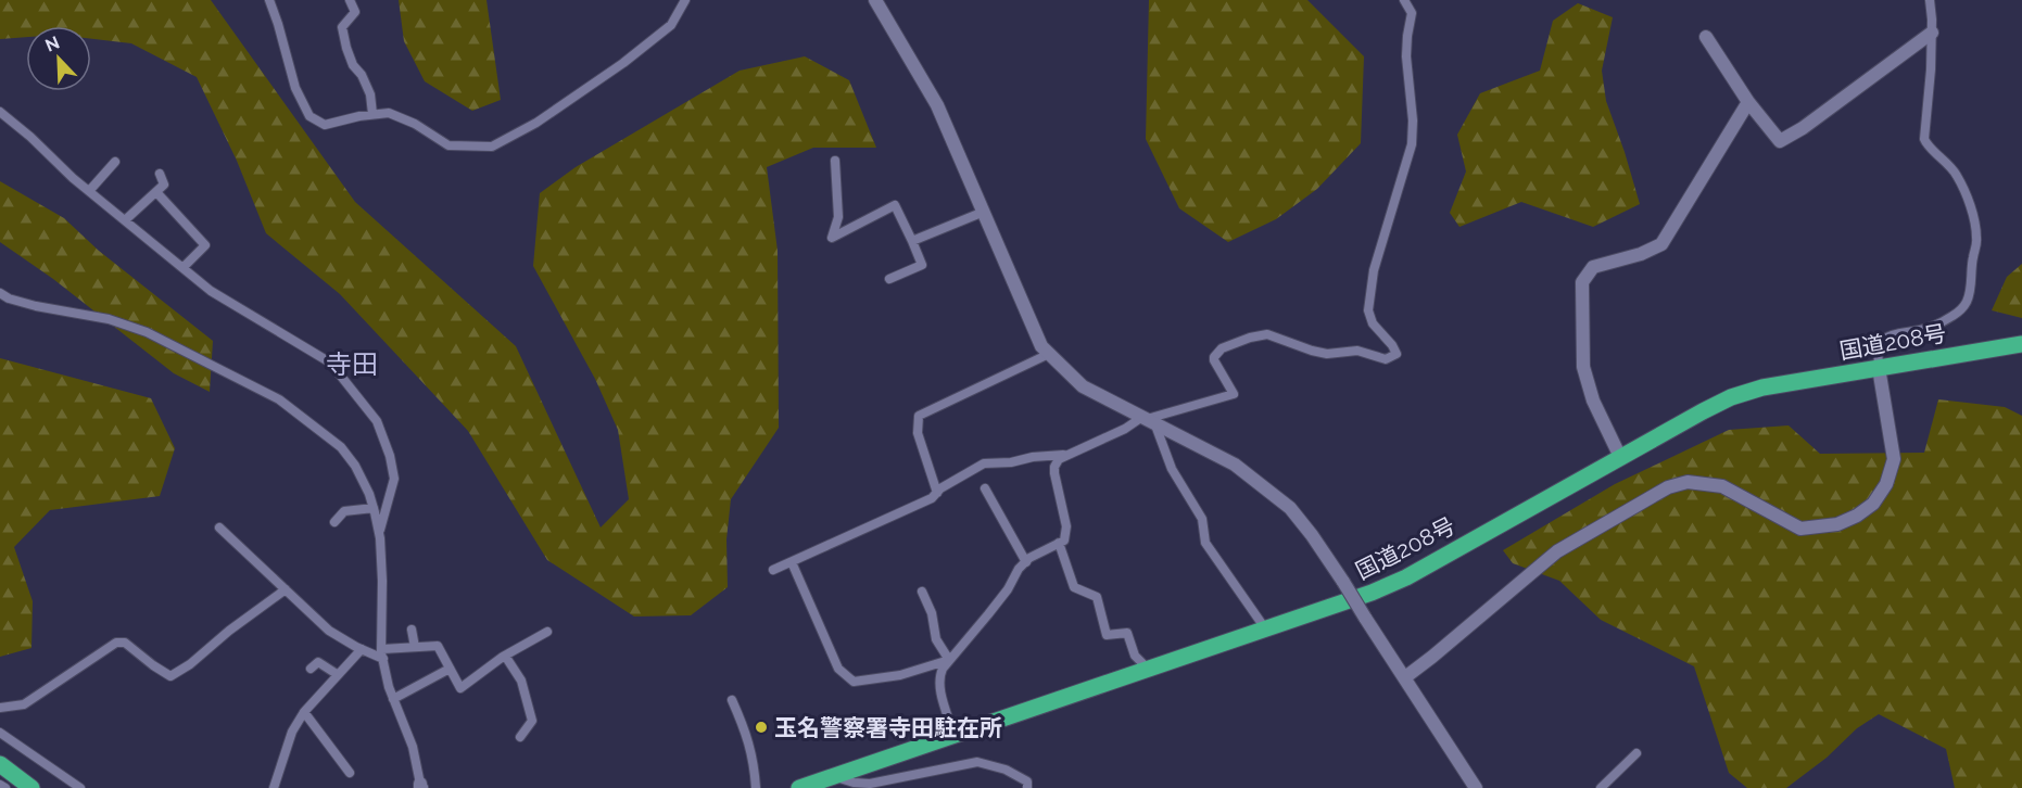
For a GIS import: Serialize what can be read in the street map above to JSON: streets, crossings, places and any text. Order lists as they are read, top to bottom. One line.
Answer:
{"streets":{"highway":["国道208号"]},"districts":["寺田"],"places":["玉名警察署寺田駐在所"],"north":"top left"}
